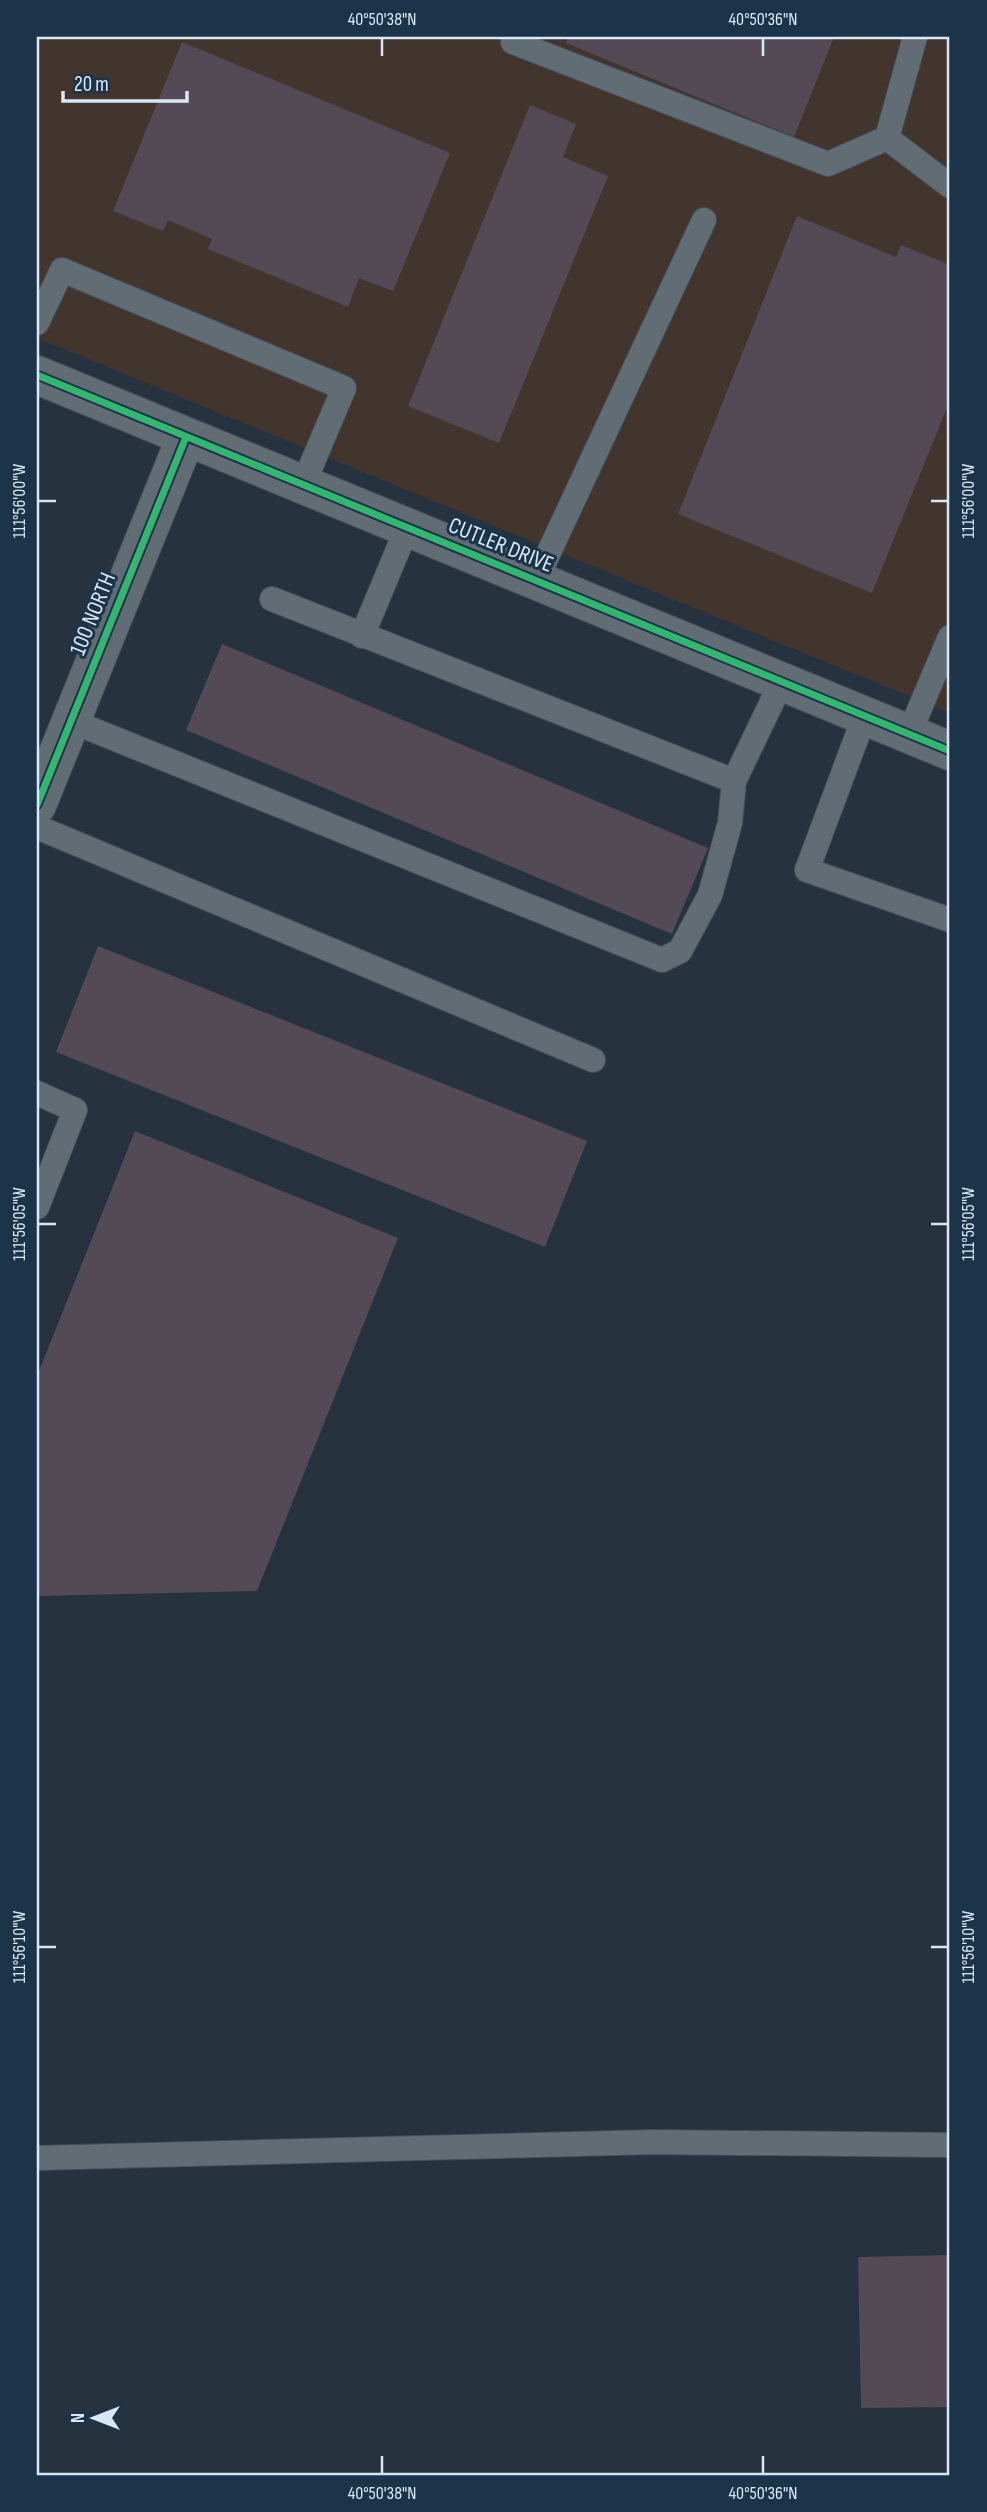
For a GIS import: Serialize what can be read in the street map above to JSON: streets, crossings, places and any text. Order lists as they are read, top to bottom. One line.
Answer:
{"streets":{"street":["CUTLER DRIVE","100 NORTH"]},"crossings":[["CUTLER DRIVE","100 NORTH"]],"scale_bar":"20 m","north":"left","coordinates":["40°50'38\"N","40°50'36\"N","111°56'00\"W","111°56'05\"W","111°56'10\"W"]}
